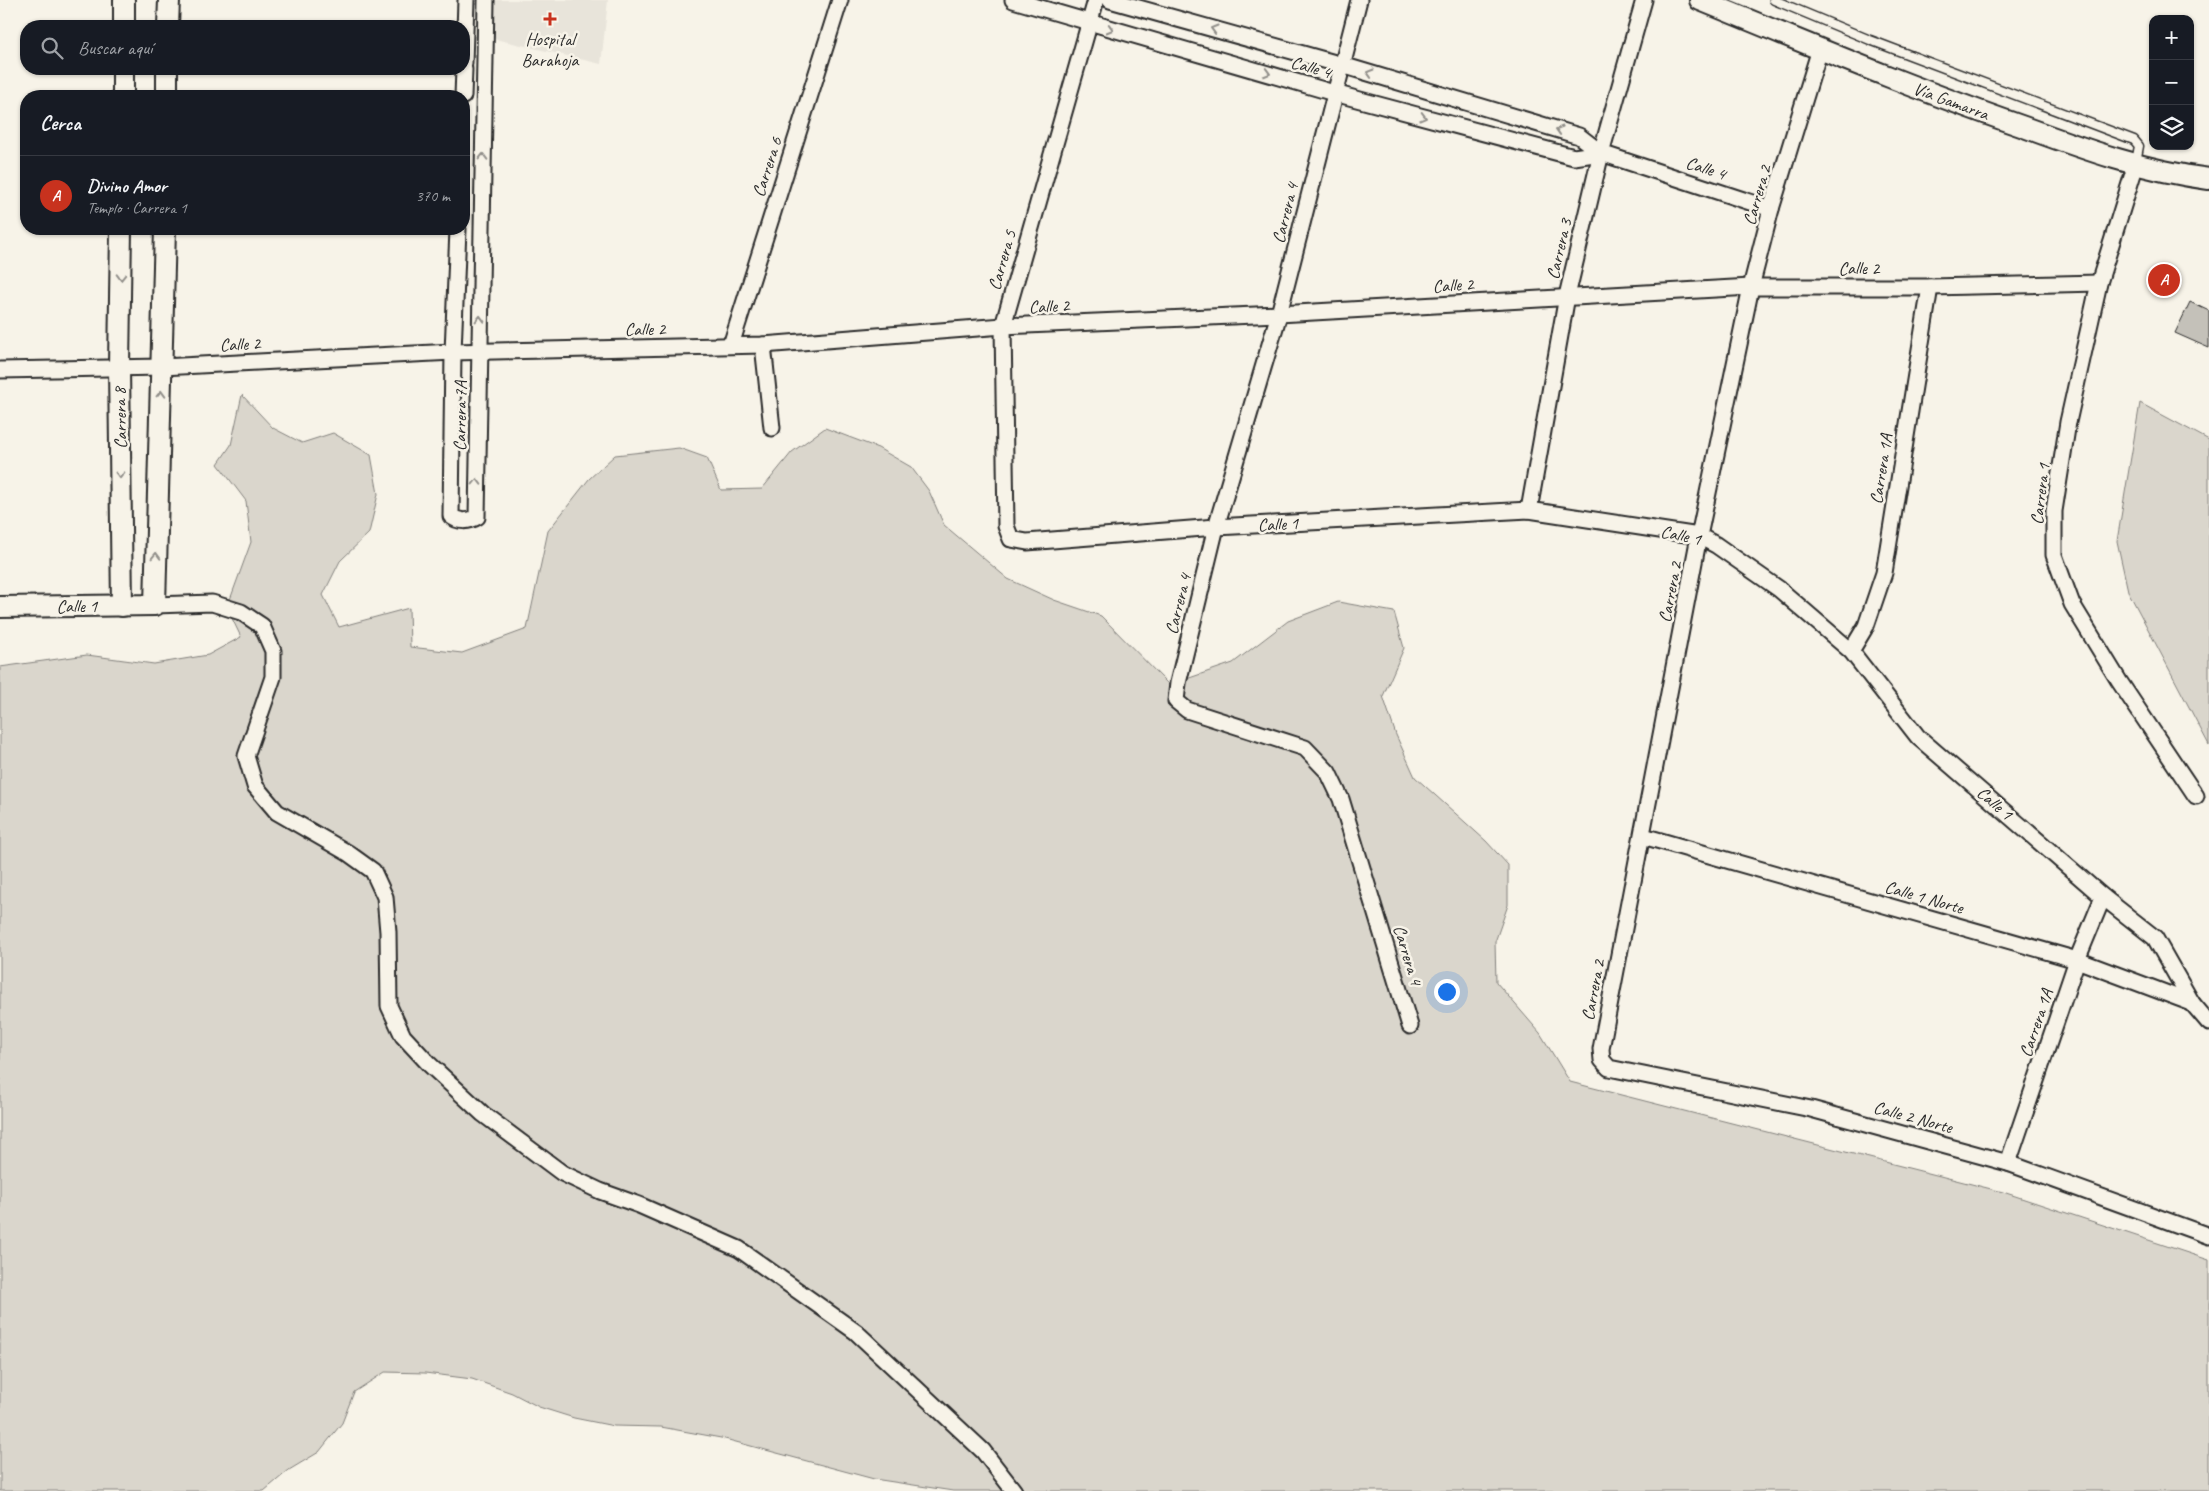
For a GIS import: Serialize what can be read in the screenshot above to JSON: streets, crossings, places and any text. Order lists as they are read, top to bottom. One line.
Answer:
{"streets":{"street":["Calle 4","Vía Gamarra","Carrera 6","Carrera 2","Carrera 4","Carrera 3","Carrera 5","Calle 2","Carrera 7A","Carrera 8","Carrera 1A","Carrera 1","Calle 1","Calle 1 Norte","Calle 2 Norte"]},"crossings":[["Calle 4","Carrera 2"],["Calle 4","Carrera 4"],["Calle 4","Carrera 3"],["Calle 4","Carrera 5"],["Vía Gamarra","Carrera 2"],["Vía Gamarra","Carrera 1"],["Carrera 6","Calle 2"],["Carrera 2","Calle 2"],["Carrera 2","Calle 1"],["Carrera 2","Calle 1 Norte"],["Carrera 2","Calle 2 Norte"],["Carrera 4","Calle 2"],["Carrera 4","Calle 1"],["Carrera 3","Calle 2"],["Carrera 3","Calle 1"],["Carrera 5","Calle 2"],["Carrera 5","Calle 1"],["Calle 2","Carrera 7A"],["Calle 2","Carrera 8"],["Calle 2","Carrera 1A"],["Calle 2","Carrera 1"],["Carrera 8","Calle 1"],["Carrera 1A","Calle 1"],["Carrera 1A","Calle 1 Norte"],["Carrera 1A","Calle 2 Norte"],["Calle 1","Calle 1 Norte"]],"places":{"health":["Hospital Barahoja"]},"page":{"map_buttons":["+","−"],"search":"Buscar aquí","heading":"Cerca","list":[{"mark":"A","name":"Divino Amor","note":"Templo · Carrera 1","value":"370 m"}],"pins":"A"}}
